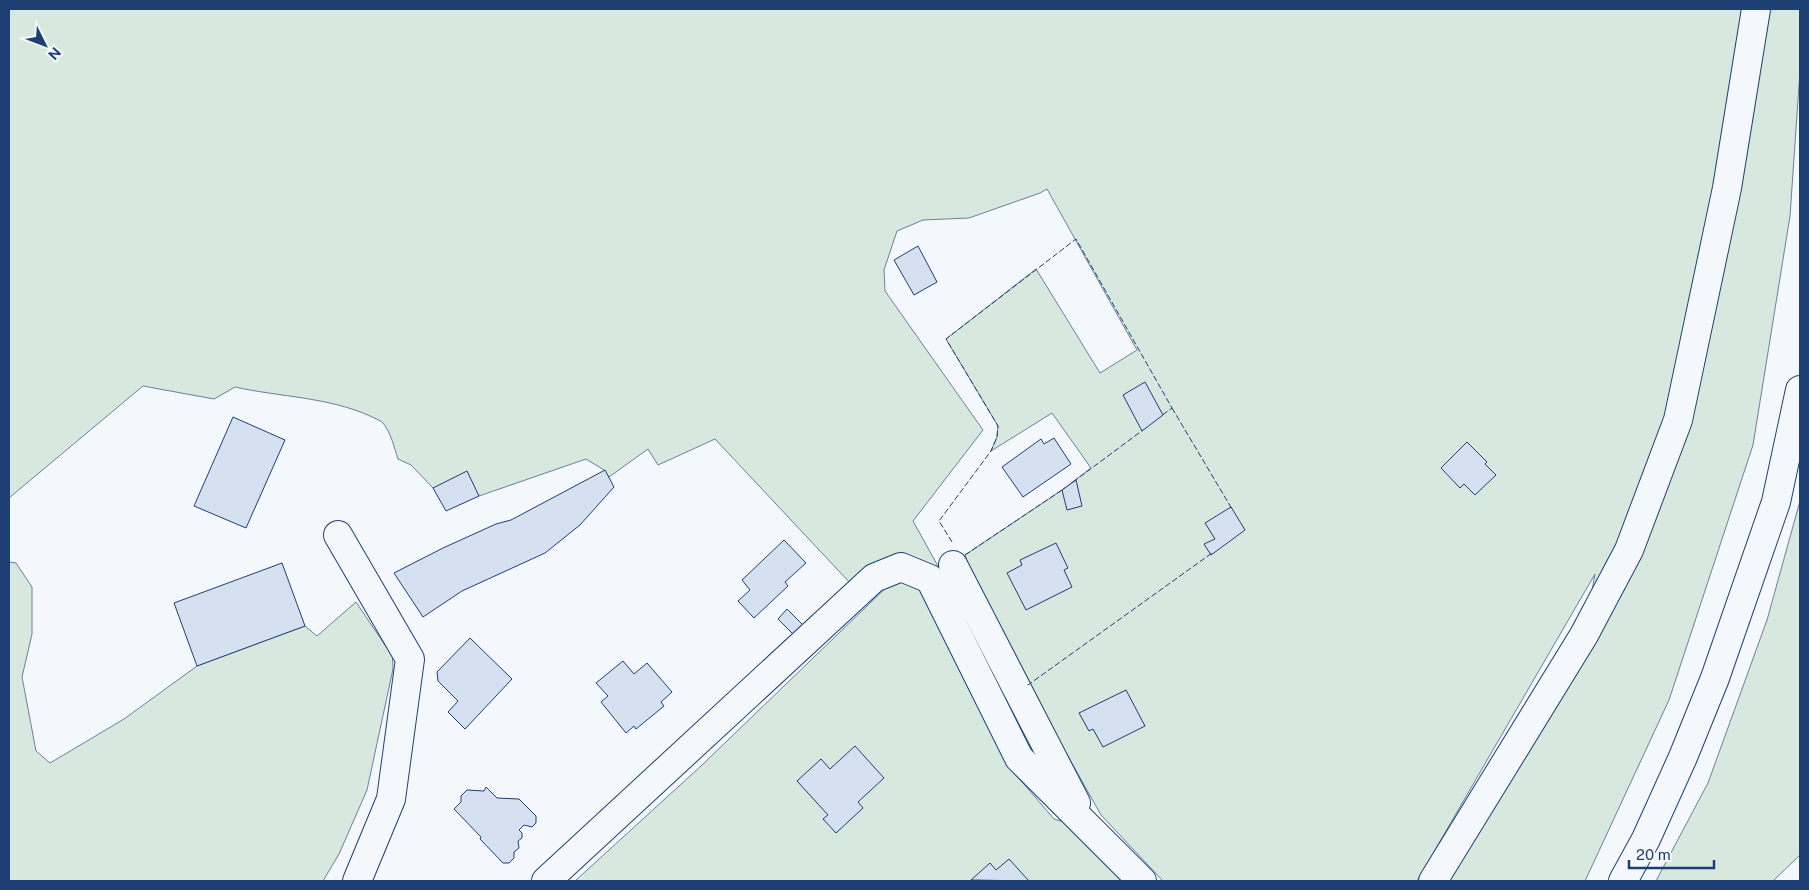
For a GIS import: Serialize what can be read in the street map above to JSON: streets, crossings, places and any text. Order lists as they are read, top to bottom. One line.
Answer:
{"scale_bar":"20 m","north":"bottom right"}
